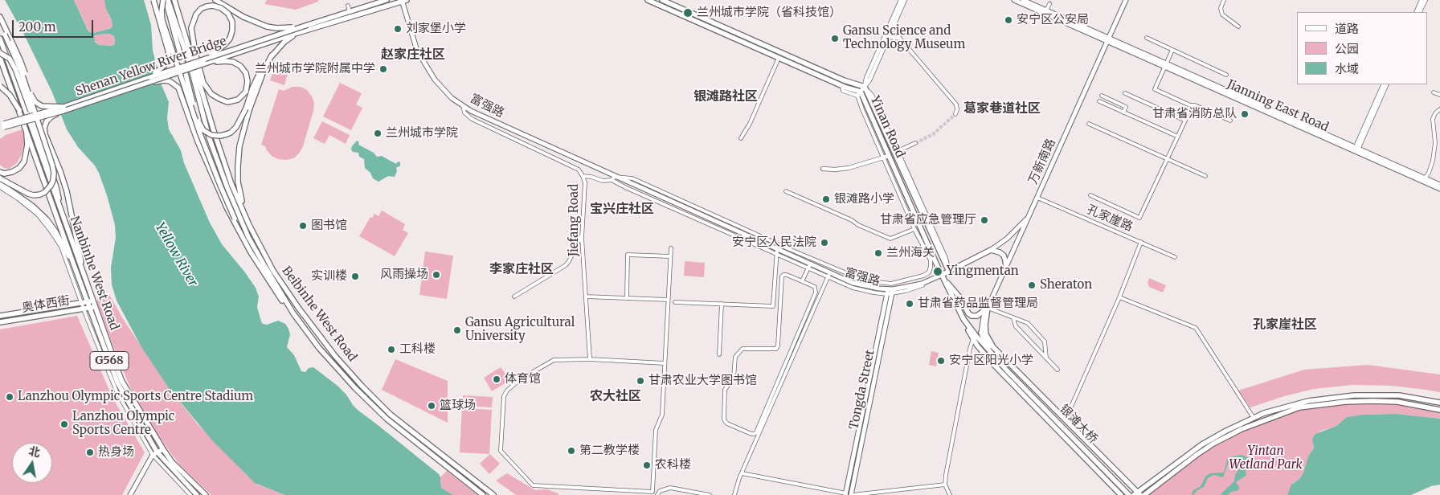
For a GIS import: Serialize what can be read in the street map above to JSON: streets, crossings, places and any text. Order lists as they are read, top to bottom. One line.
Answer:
{"streets":{"main road":["Shenan Yellow River Bridge","富强路","Jianning East Road","Yinan Road","万新南路","Nanbinhe West Road","奥体西街","Beibinhe West Road","G568","Tongda Street","银滩大桥"],"street":["孔家崖路","Jiefang Road"]},"crossings":[["富强路","Yinan Road"],["富强路","Jiefang Road"],["富强路","Tongda Street"],["Jianning East Road","万新南路"],["Yinan Road","银滩大桥"],["万新南路","孔家崖路"],["Nanbinhe West Road","奥体西街"]],"districts":["赵家庄社区","银滩路社区","葛家巷道社区","宝兴庄社区","李家庄社区","孔家崖社区","农大社区"],"water":["Yellow River"],"parks":["Yintan Wetland Park"],"places":["兰州城市学院（省科技馆）","安宁区公安局","刘家堡小学","Gansu Science and Technology Museum","兰州城市学院附属中学","甘肃省消防总队","兰州城市学院","银滩路小学","甘肃省应急管理厅","图书馆","安宁区人民法院","兰州海关","Yingmentan","风雨操场","实训楼","Sheraton","甘肃省药品监督管理局","Gansu Agricultural University","工科楼","安宁区阳光小学","体育馆","甘肃农业大学图书馆","Lanzhou Olympic Sports Centre Stadium","篮球场","Lanzhou Olympic Sports Centre","第二教学楼","热身场","农科楼"],"legend":["道路","公园","水域"],"scale_bar":"200 m","north":"top"}
